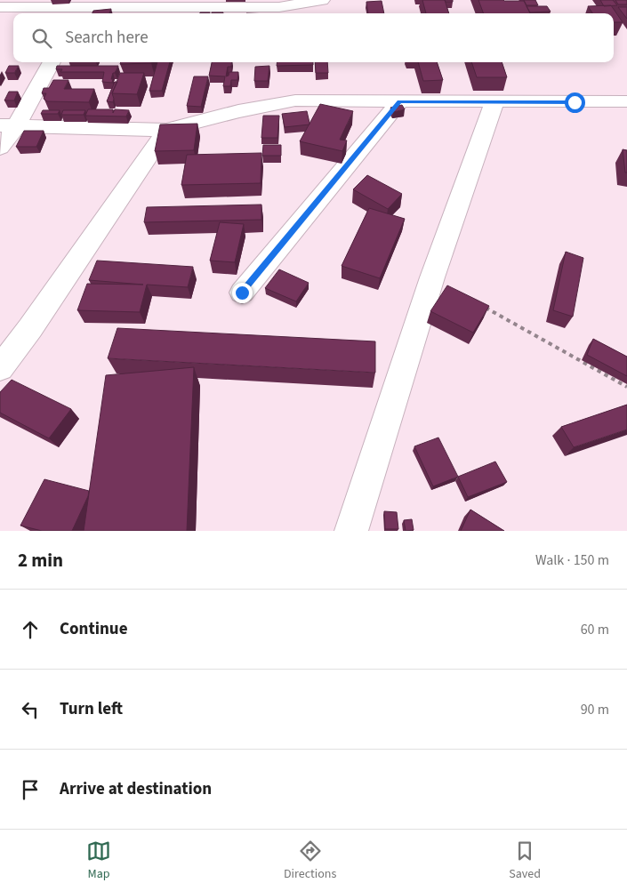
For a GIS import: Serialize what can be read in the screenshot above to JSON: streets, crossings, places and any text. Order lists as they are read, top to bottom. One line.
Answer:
{"page":{"search":"Search here","heading":["2 min","Walk · 150 m"],"list":[["Continue","60 m"],["Turn left","90 m"],"Arrive at destination"],"nav":["Map","Directions","Saved"]}}
